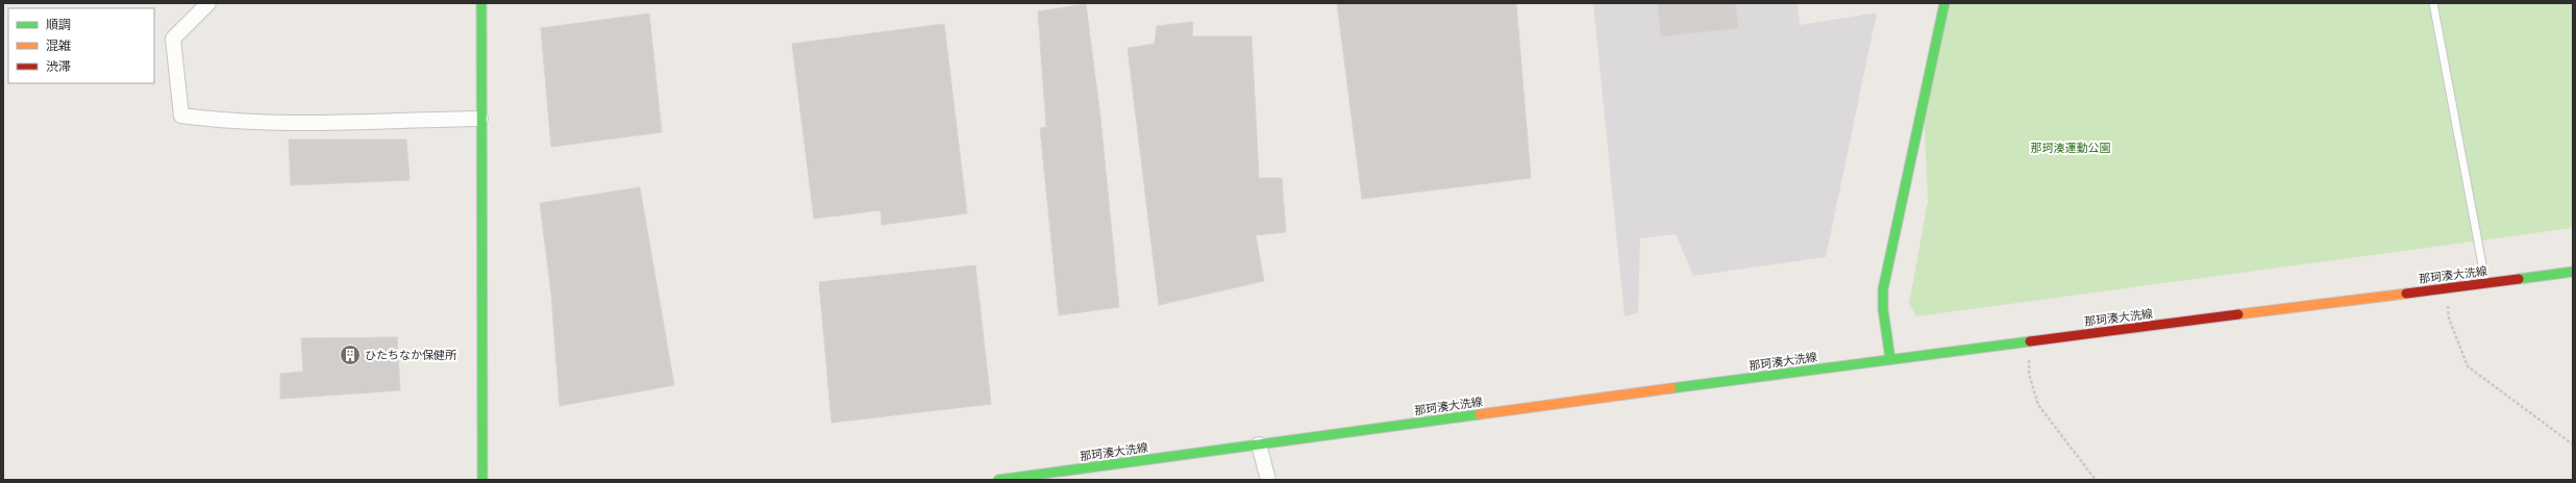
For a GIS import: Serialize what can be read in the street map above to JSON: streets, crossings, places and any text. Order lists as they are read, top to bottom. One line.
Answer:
{"streets":{"main road":["那珂湊大洗線"]},"parks":["那珂湊運動公園"],"places":{"building":["ひたちなか保健所"]},"legend":["順調","混雑","渋滞"]}
